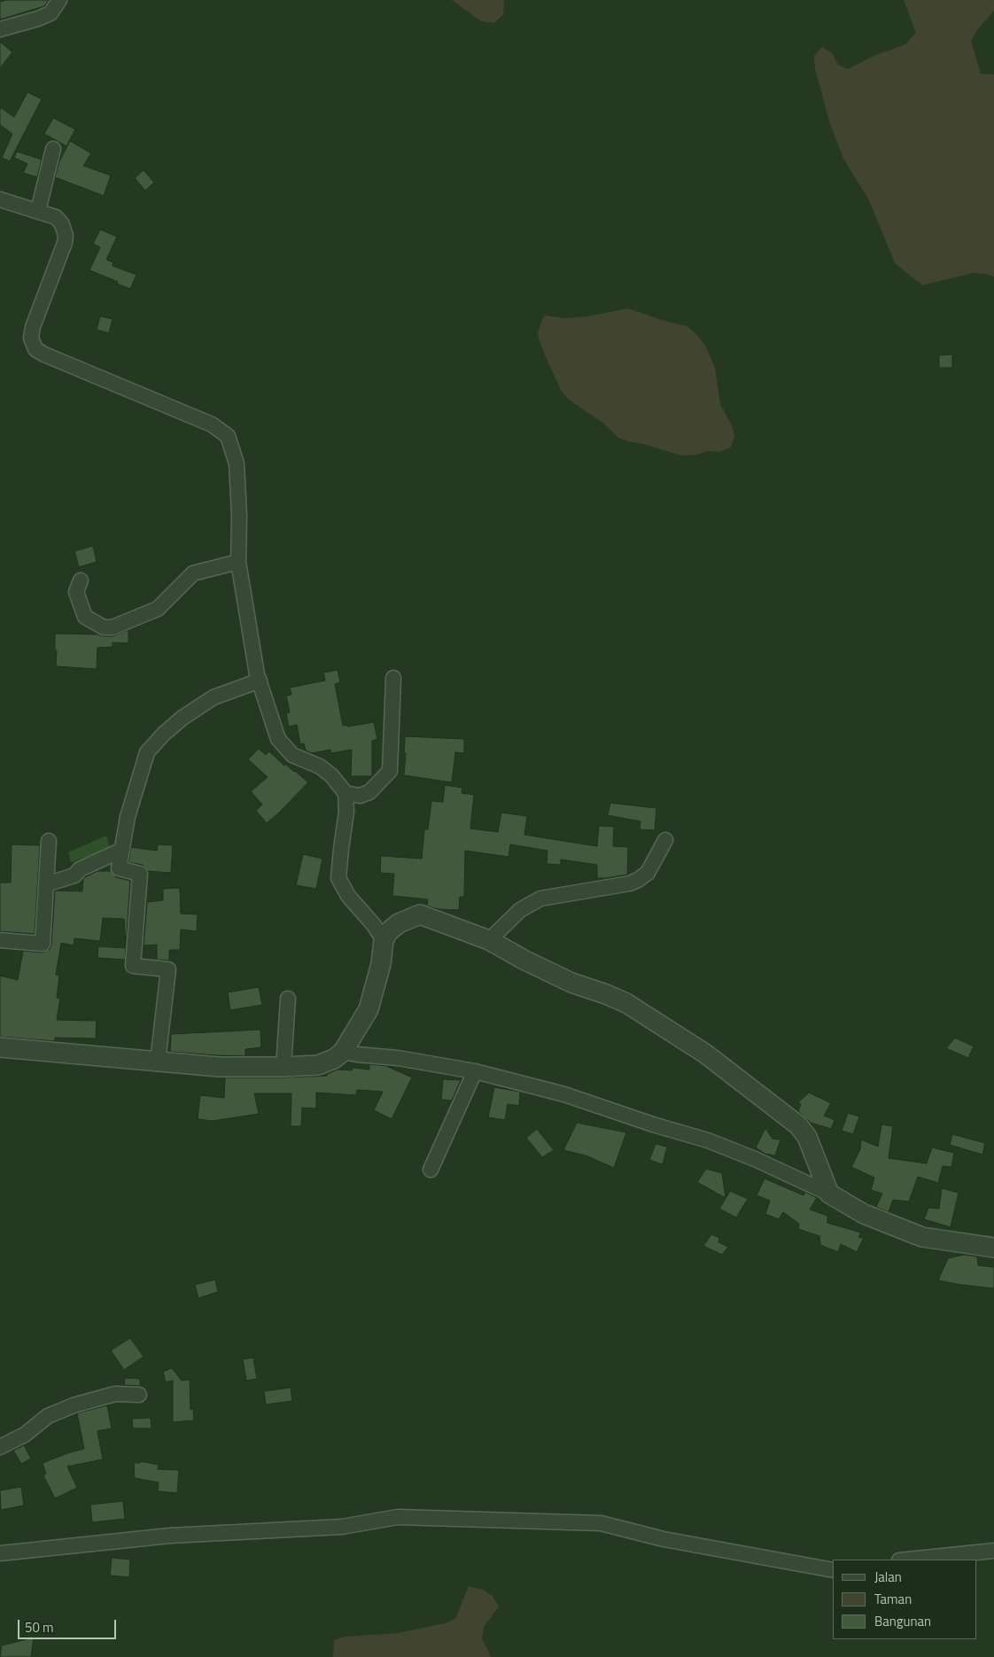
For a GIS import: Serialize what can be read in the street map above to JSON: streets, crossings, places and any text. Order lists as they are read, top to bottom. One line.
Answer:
{"legend":["Jalan","Taman","Bangunan"],"scale_bar":"50 m"}
